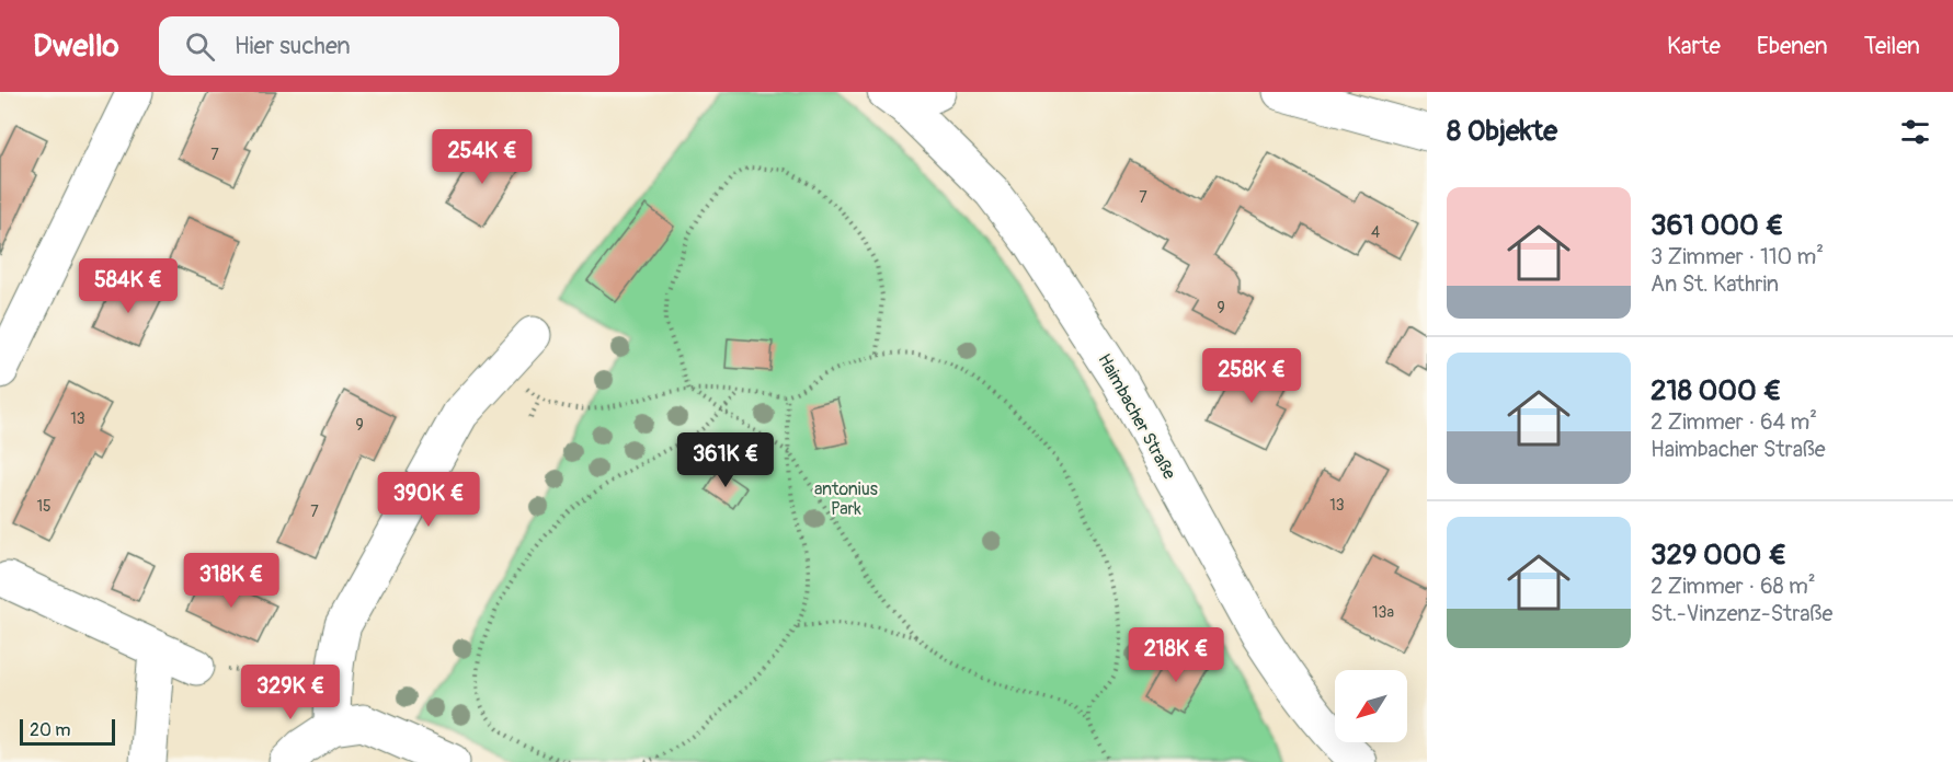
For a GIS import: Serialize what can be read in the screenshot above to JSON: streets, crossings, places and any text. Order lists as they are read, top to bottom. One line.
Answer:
{"streets":{"street":["Haimbacher Straße"]},"parks":["antonius Park"],"house_numbers":["7","7","4","9","13","9","13","15","7","13a"],"scale_bar":"20 m","north":"bottom left","page":{"header":"Dwello","search":"Hier suchen","nav":["Karte","Ebenen","Teilen"],"heading":"8 Objekte","price":["254K €","584K €","258K €","361K €","390K €","318K €","218K €","329K €"],"list":[{"name":"361 000 €","note":"3 Zimmer · 110 m² · An St. Kathrin"},{"name":"218 000 €","note":"2 Zimmer · 64 m² · Haimbacher Straße"},{"name":"329 000 €","note":"2 Zimmer · 68 m² · St.-Vinzenz-Straße"}],"scale":"20 m"}}
